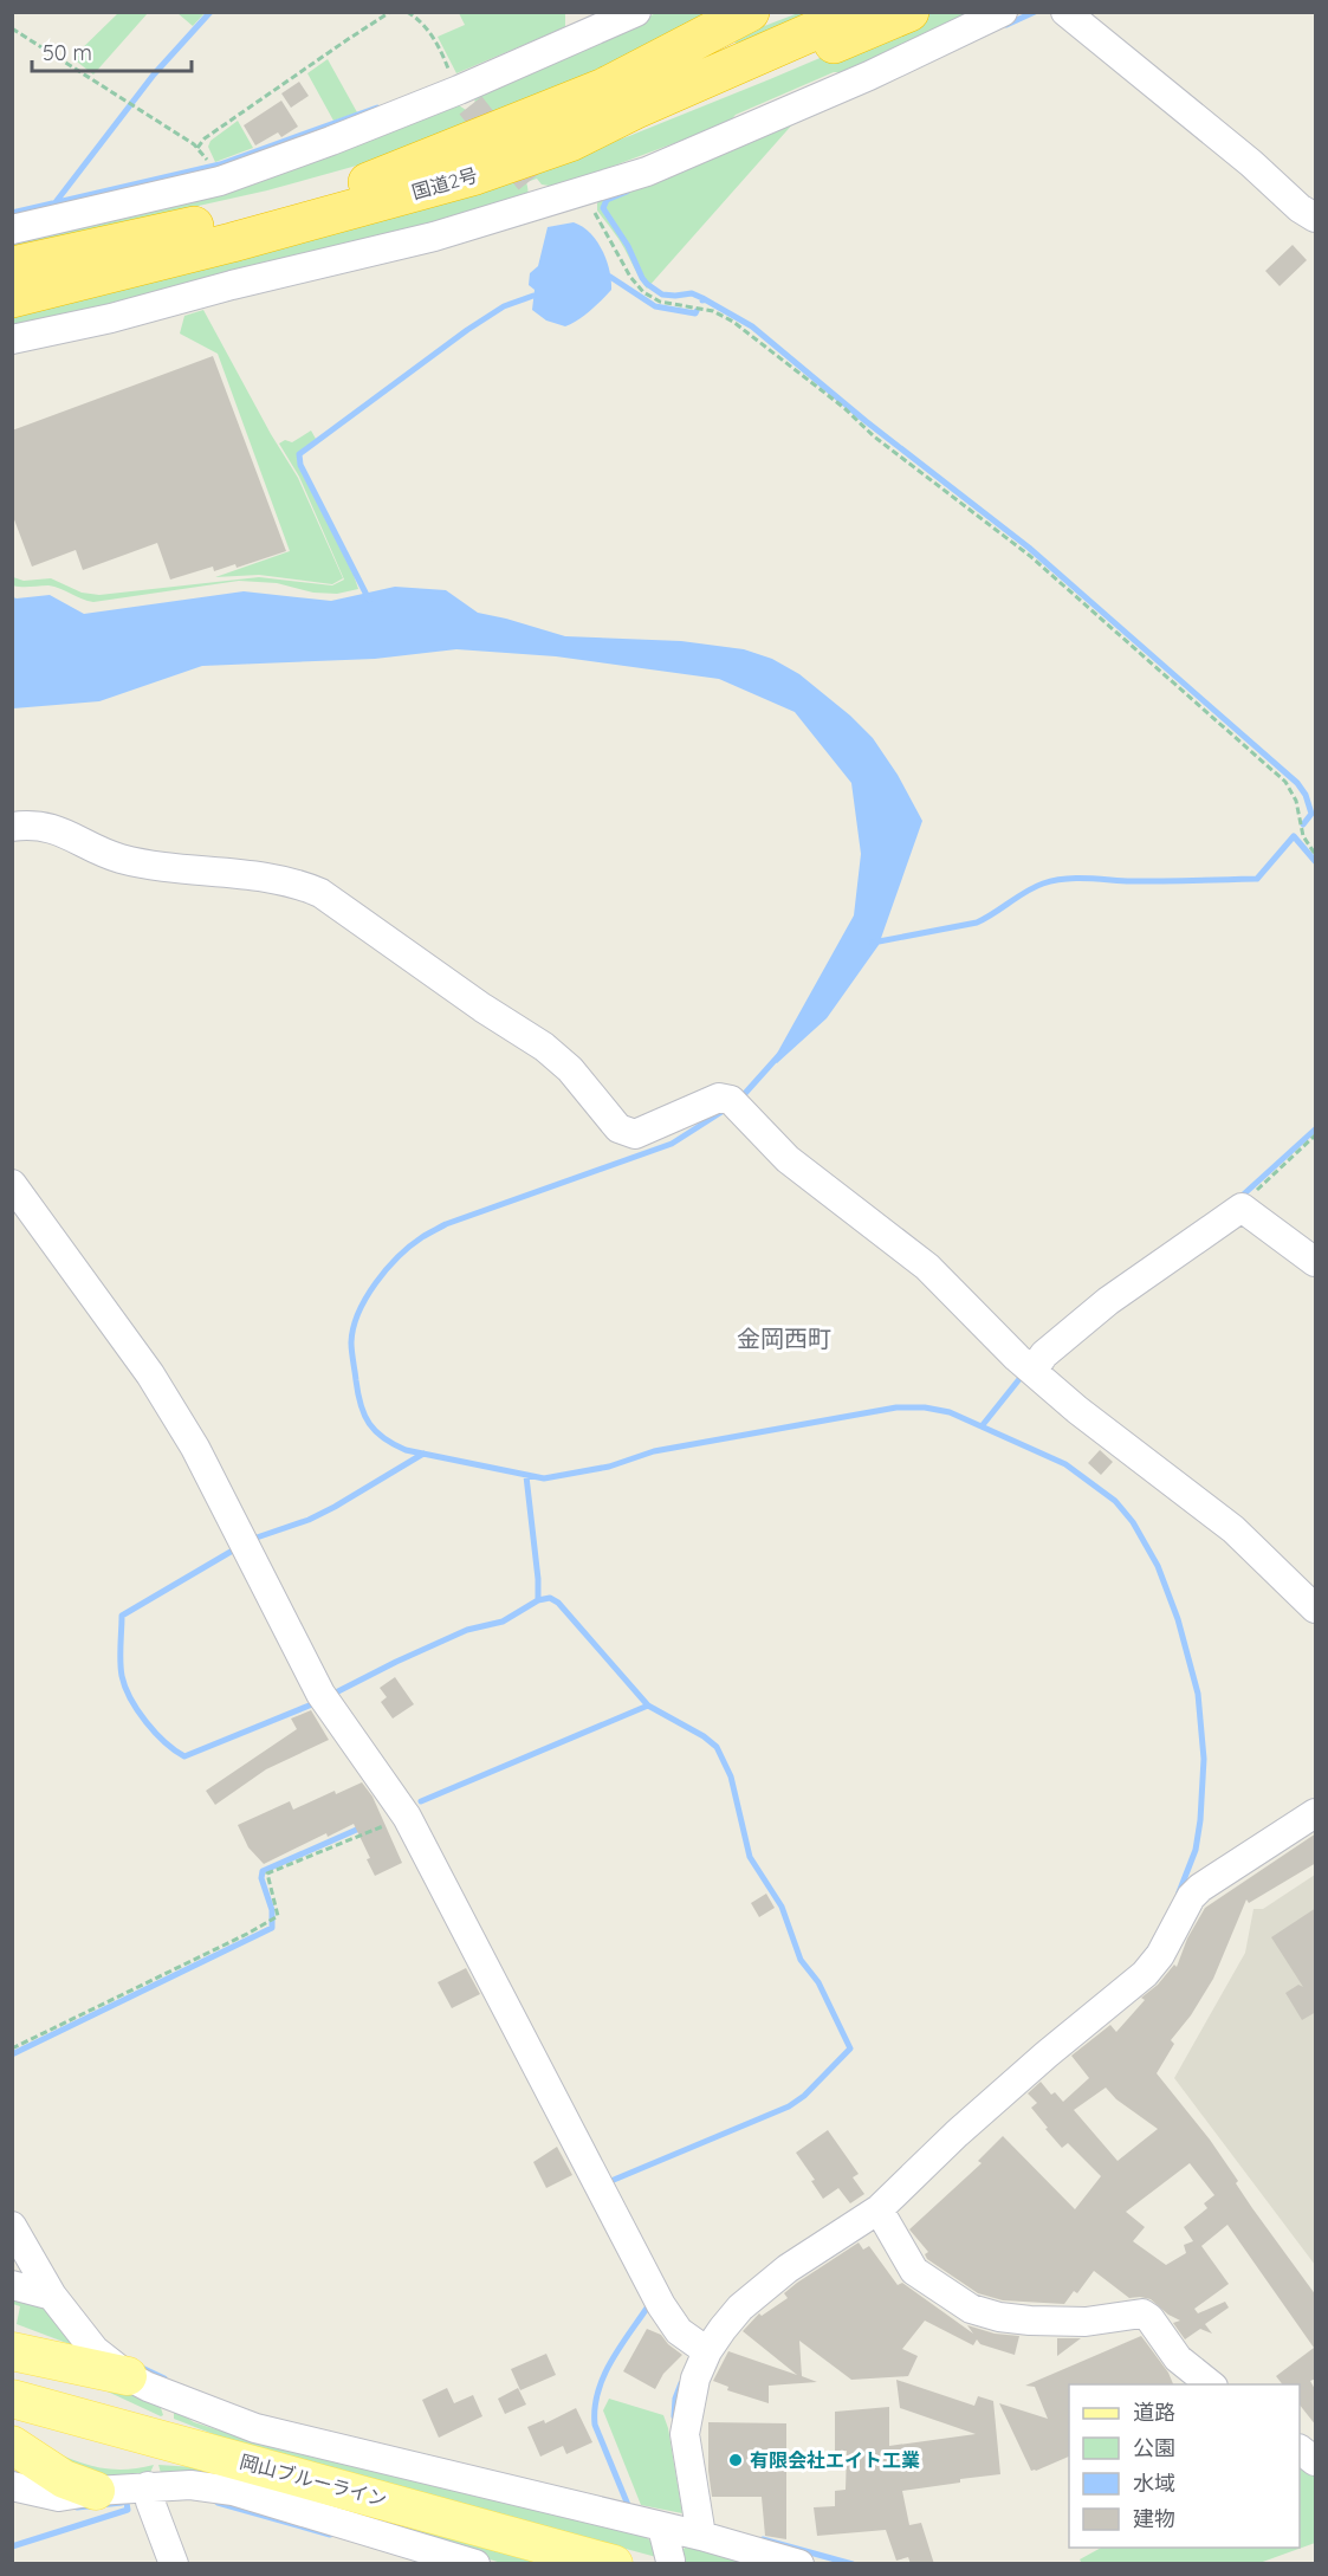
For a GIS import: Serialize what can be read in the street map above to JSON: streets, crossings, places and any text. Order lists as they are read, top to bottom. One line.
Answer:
{"streets":{"highway":["国道2号"],"main road":["岡山ブルーライン"]},"districts":["金岡西町"],"places":["有限会社エイト工業"],"legend":["道路","公園","水域","建物"],"scale_bar":"50 m"}
